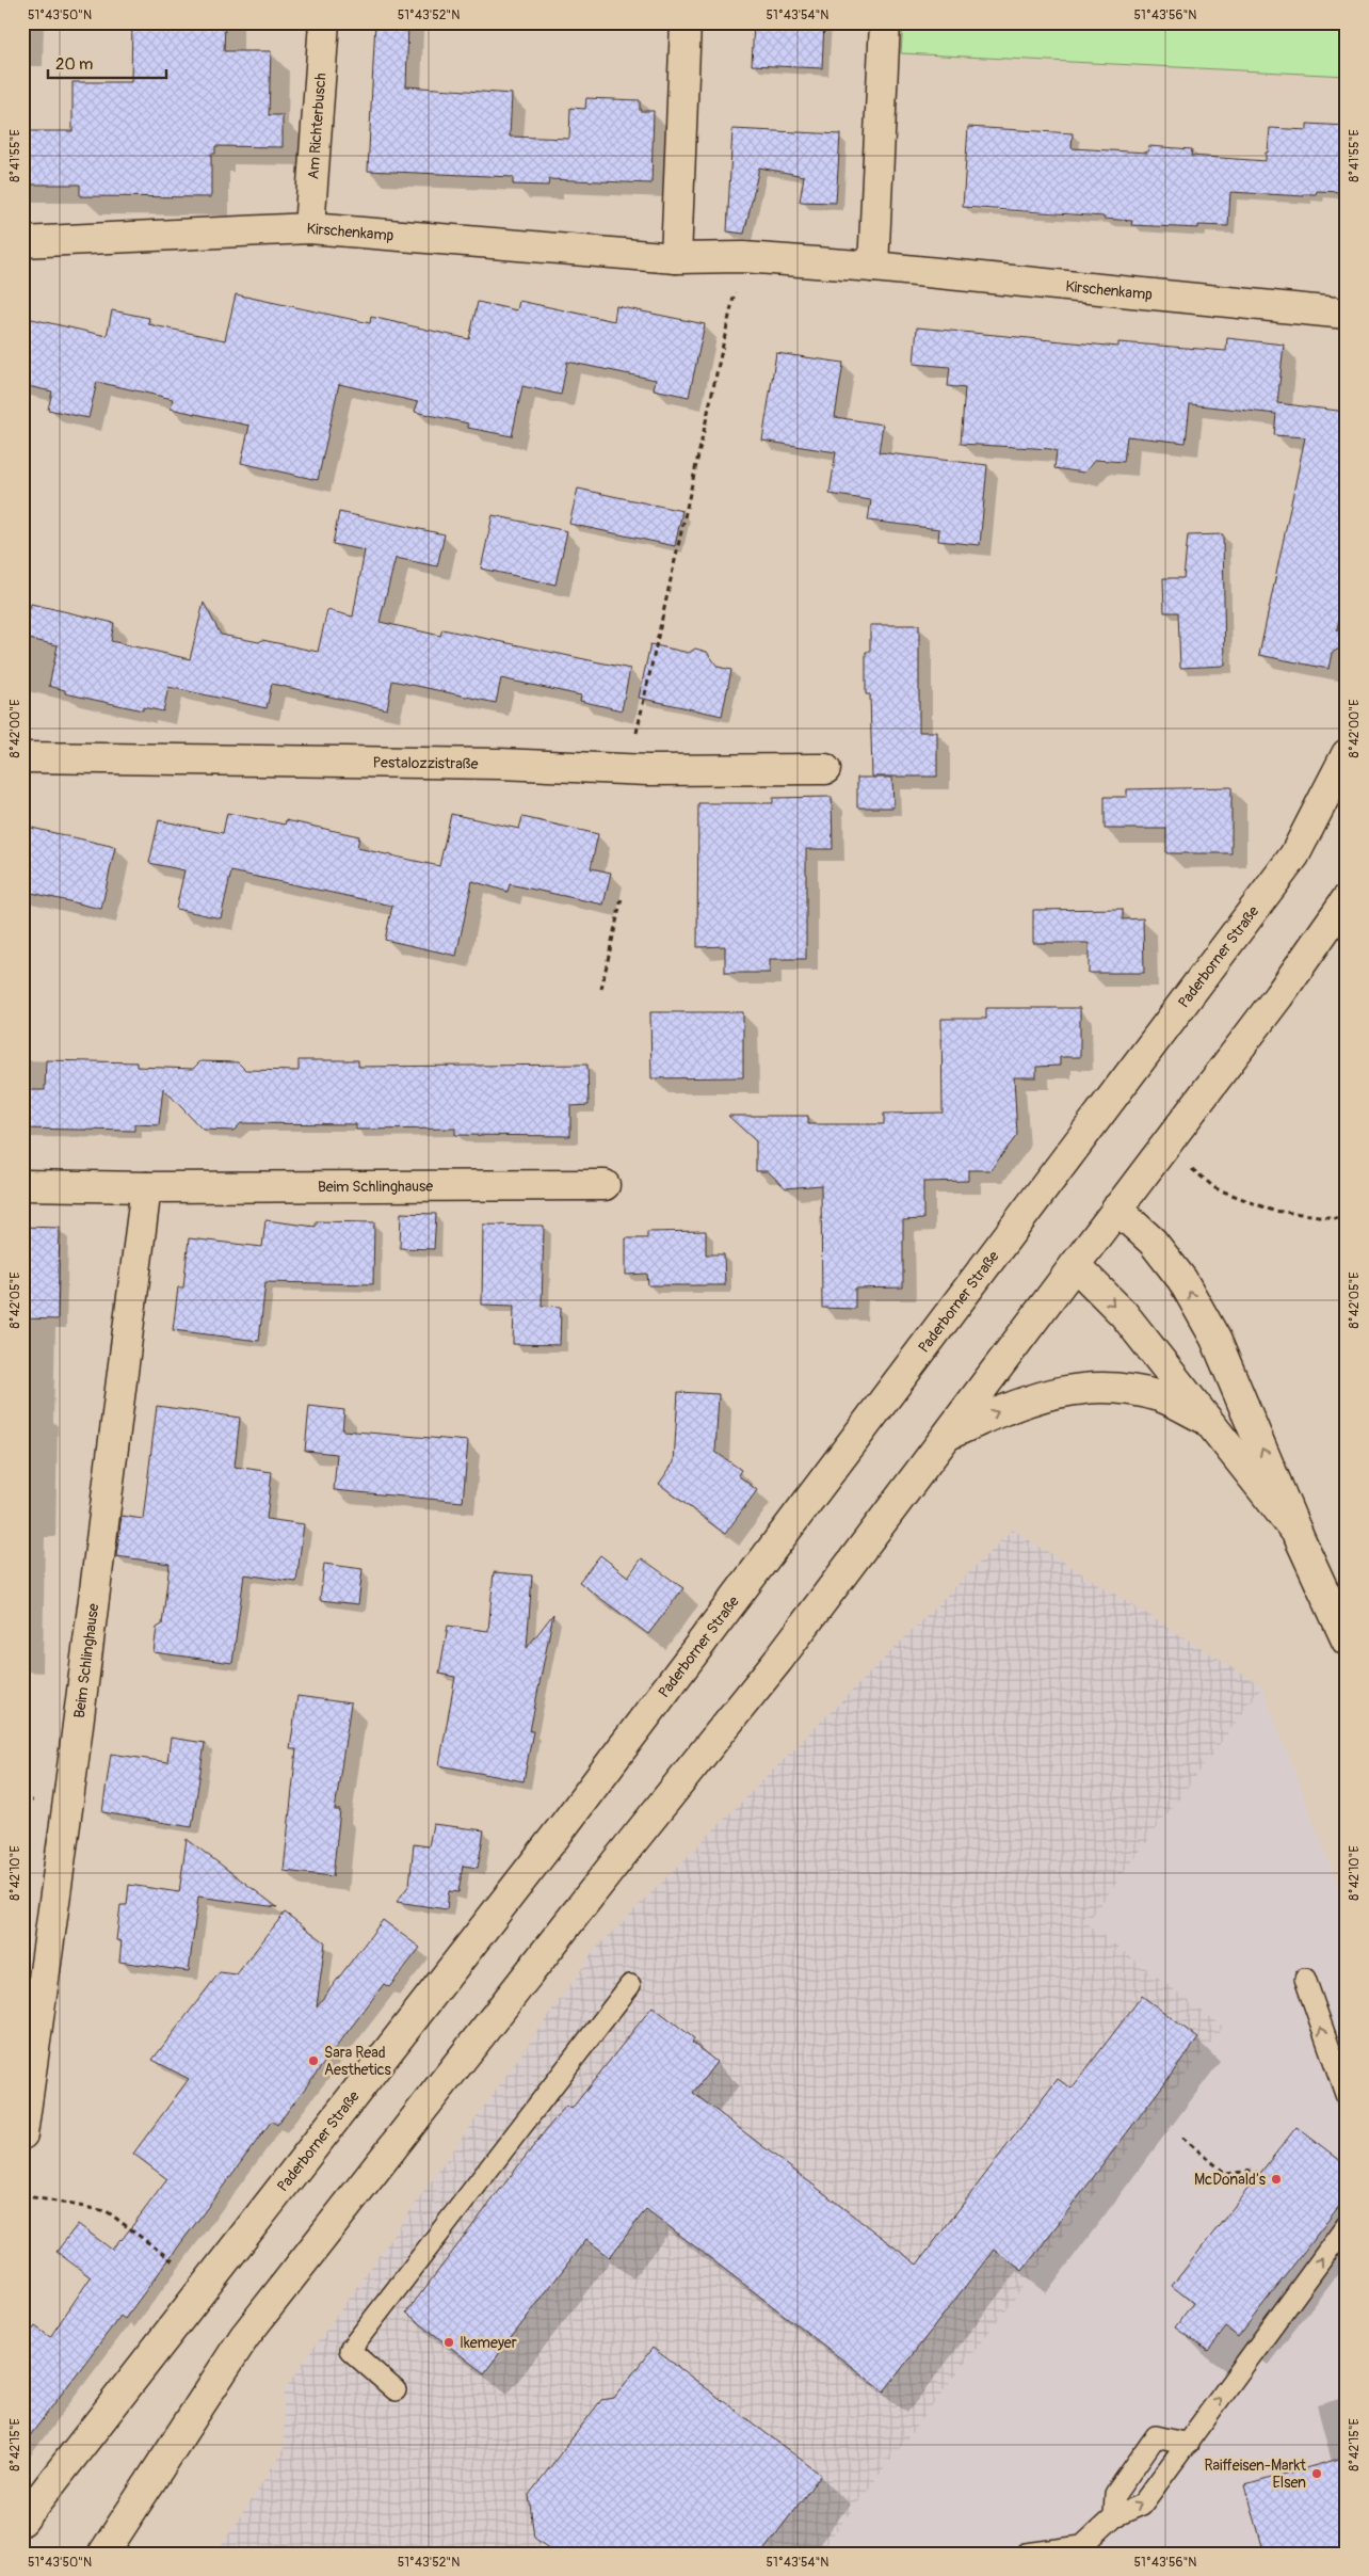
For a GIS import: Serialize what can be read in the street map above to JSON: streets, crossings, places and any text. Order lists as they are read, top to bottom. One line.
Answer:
{"streets":{"street":["Am Richterbusch","Kirschenkamp","Pestalozzistraße","Paderborner Straße","Beim Schlinghause"]},"crossings":[["Am Richterbusch","Kirschenkamp"]],"places":["Sara Read Aesthetics","McDonald's","Ikemeyer","Raiffeisen-Markt Elsen"],"scale_bar":"20 m","coordinates":["51°43'50\"N","51°43'52\"N","51°43'54\"N","51°43'56\"N","8°41'55\"E","8°42'00\"E","8°42'05\"E","8°42'10\"E","8°42'15\"E"]}
